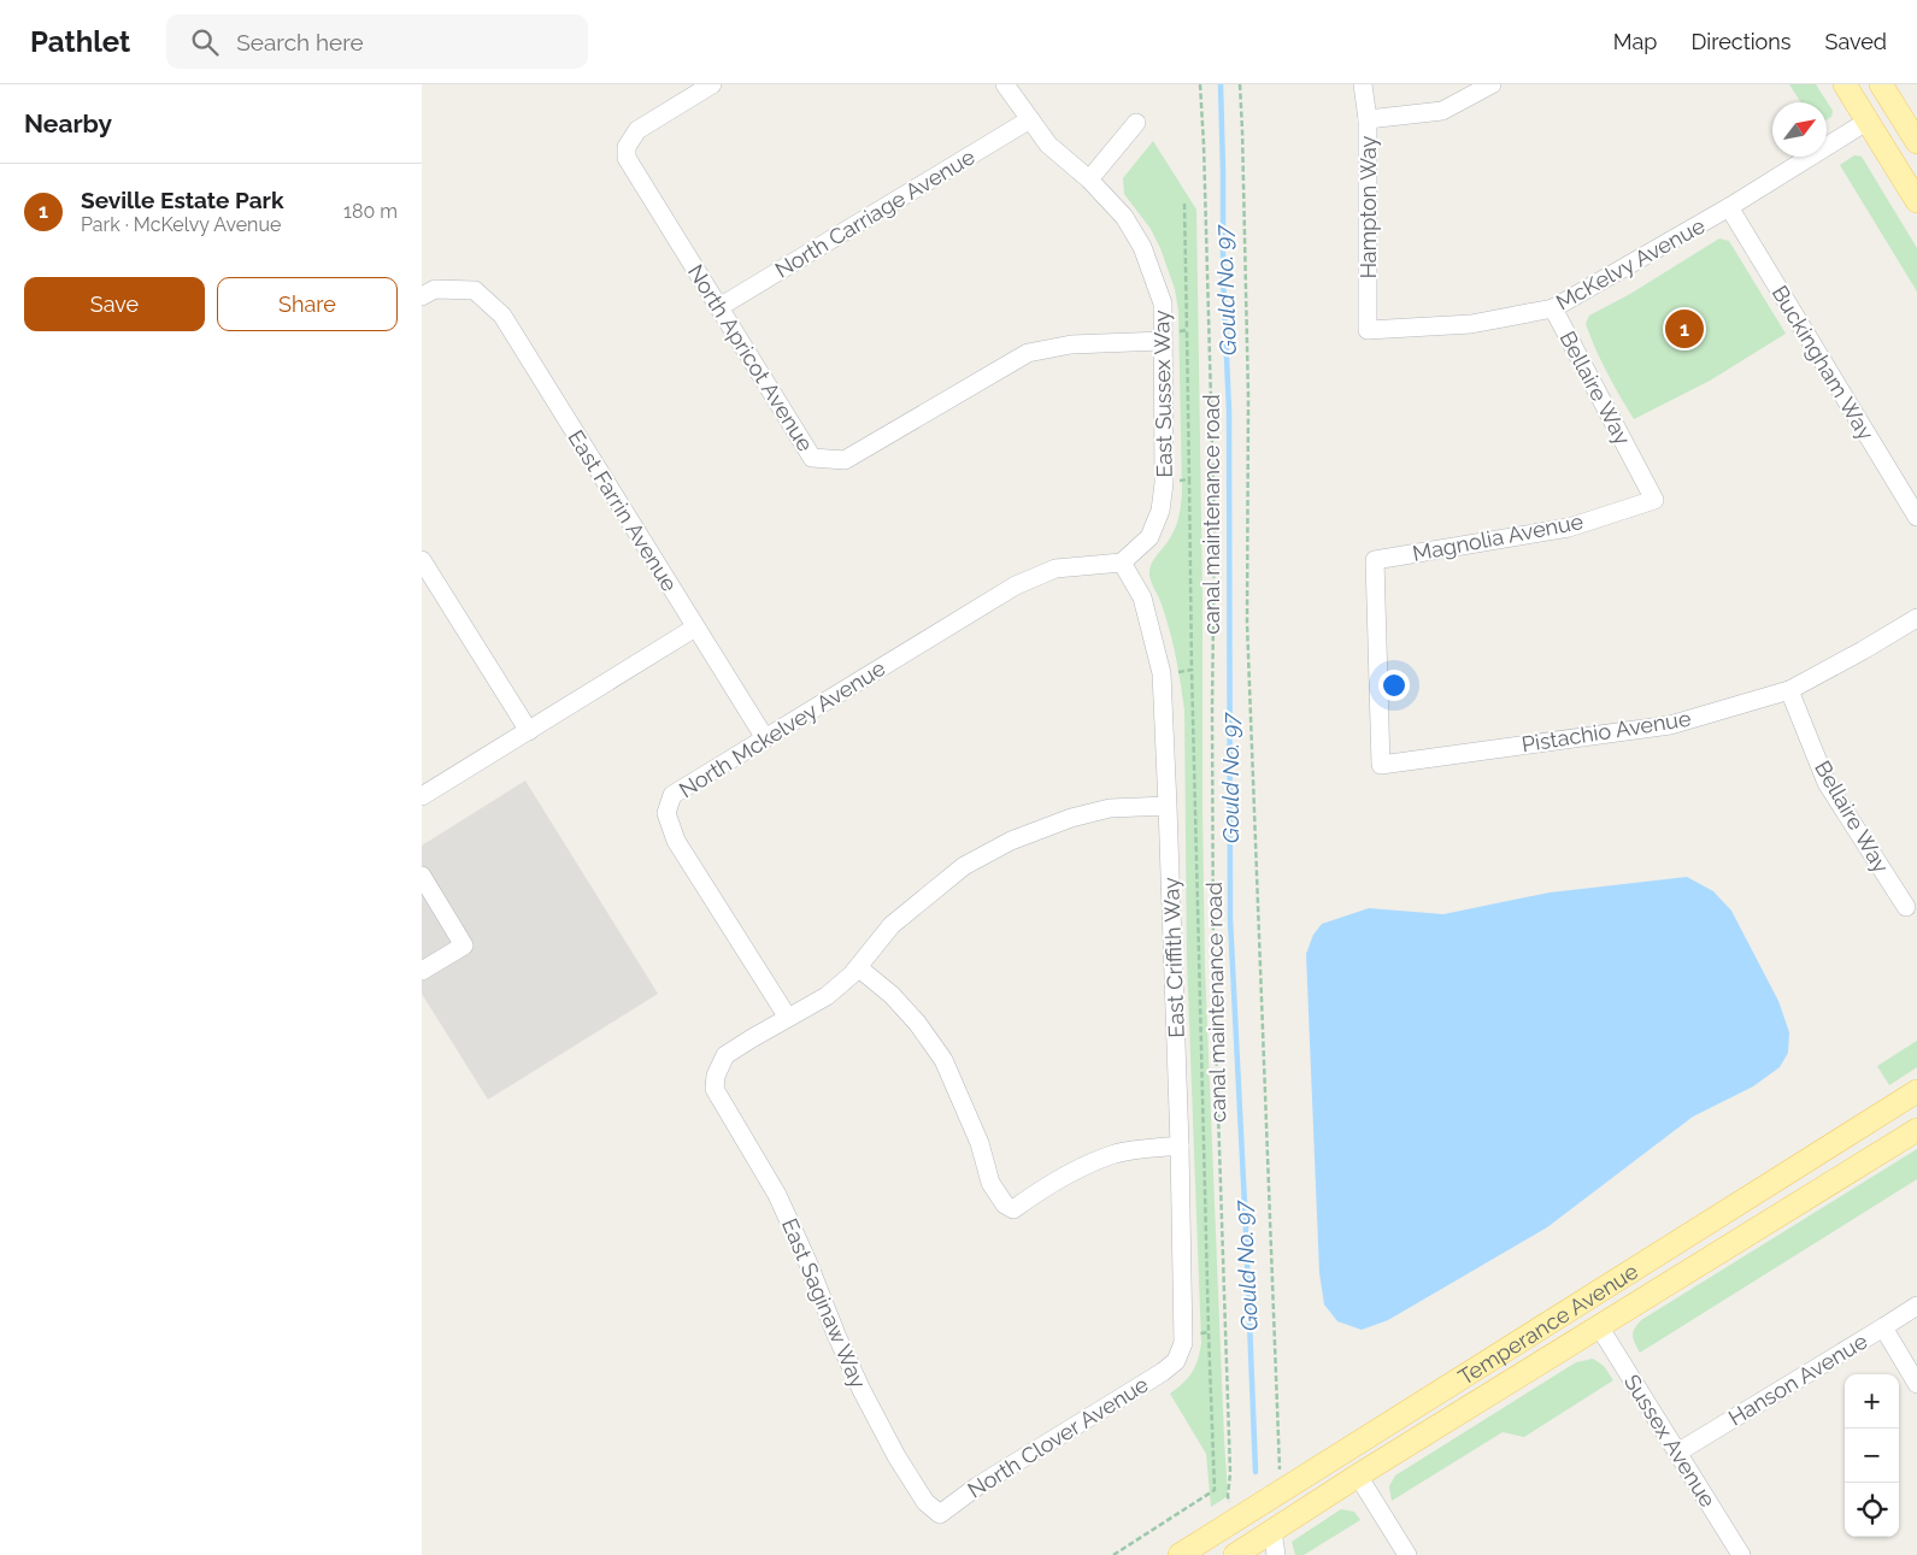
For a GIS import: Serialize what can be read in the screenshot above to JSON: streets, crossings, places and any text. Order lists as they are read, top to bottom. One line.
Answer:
{"streets":{"main road":["Temperance Avenue"],"street":["Hampton Way","North Carriage Avenue","McKelvy Avenue","North Apricot Avenue","Buckingham Way","Bellaire Way","East Sussex Way","East Farrin Avenue","Magnolia Avenue","North Mckelvey Avenue","Pistachio Avenue","East Criffith Way","East Saginaw Way","Hanson Avenue","North Clover Avenue","Sussex Avenue"],"path":["canal maintenance road"]},"crossings":[["Hampton Way","McKelvy Avenue"],["North Carriage Avenue","North Apricot Avenue"],["North Carriage Avenue","East Sussex Way"],["McKelvy Avenue","Buckingham Way"],["McKelvy Avenue","Bellaire Way"],["North Apricot Avenue","East Sussex Way"],["Bellaire Way","Magnolia Avenue"],["Bellaire Way","Pistachio Avenue"],["East Sussex Way","North Mckelvey Avenue"],["East Sussex Way","East Criffith Way"],["East Farrin Avenue","North Mckelvey Avenue"],["canal maintenance road","Temperance Avenue"],["Magnolia Avenue","Pistachio Avenue"],["North Mckelvey Avenue","East Criffith Way"],["North Mckelvey Avenue","East Saginaw Way"],["East Criffith Way","North Clover Avenue"],["East Saginaw Way","North Clover Avenue"],["Temperance Avenue","Sussex Avenue"],["Hanson Avenue","Sussex Avenue"]],"water":["Gould No. 97"],"north":"top right","page":{"header":"Pathlet","search":"Search here","nav":["Map","Directions","Saved"],"heading":"Nearby","list":[{"mark":"1","name":"Seville Estate Park","note":"Park · McKelvy Avenue","value":"180 m"}],"buttons":["Save","Share"],"pins":"1","map_buttons":["+","−"]}}
